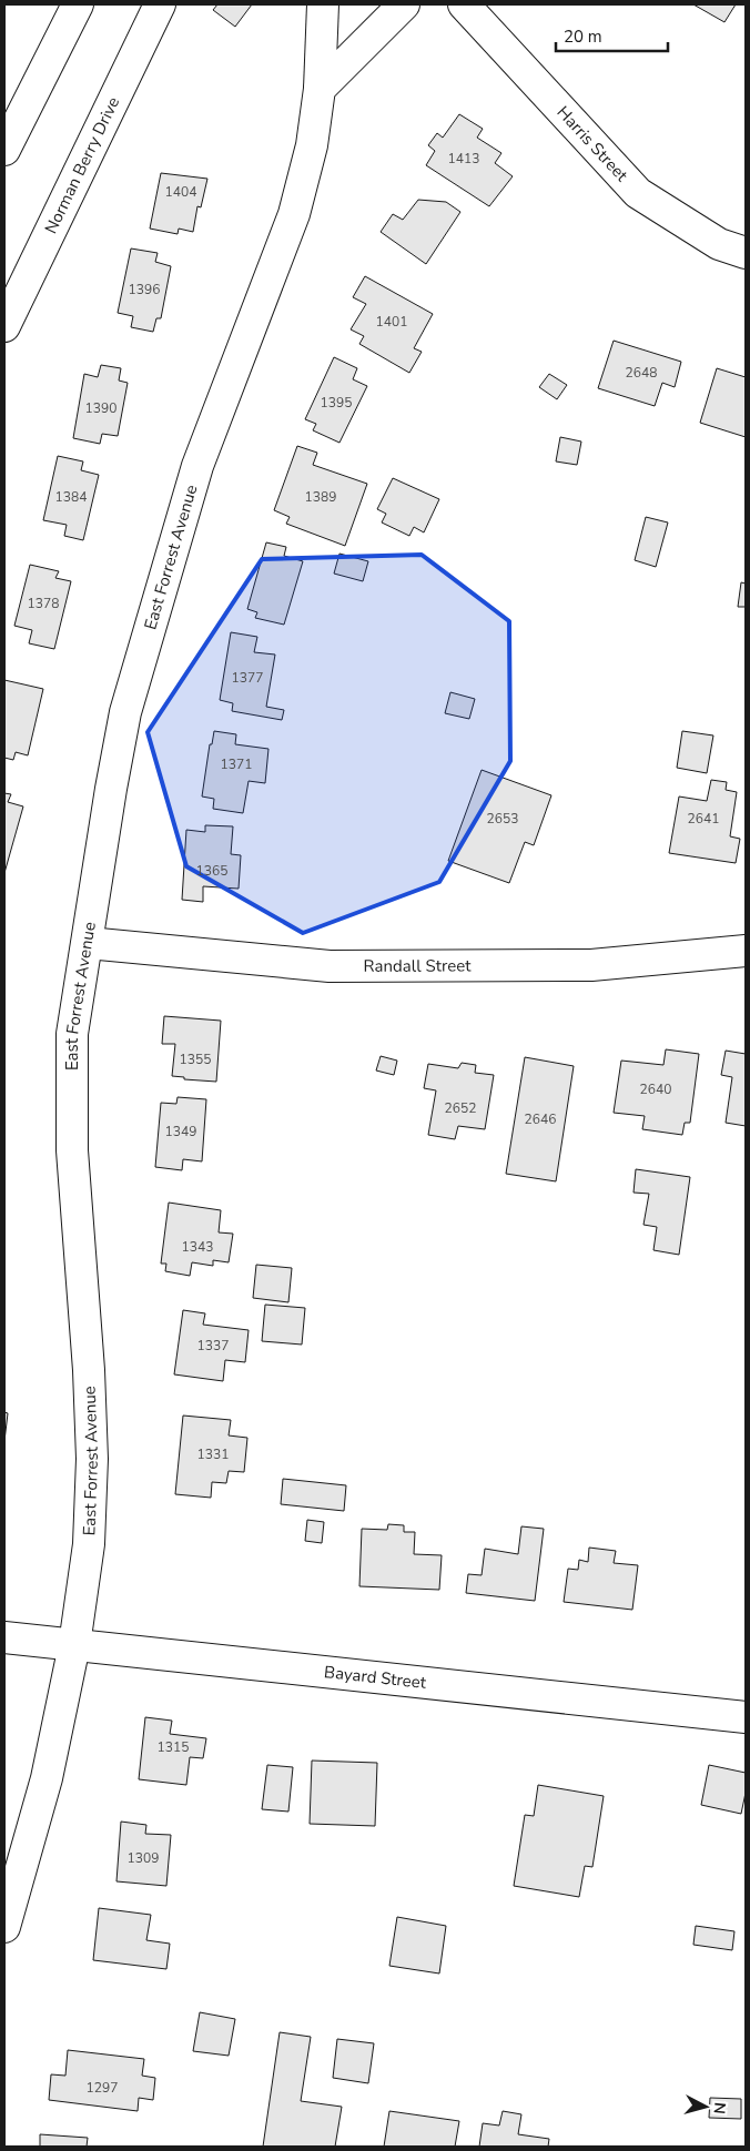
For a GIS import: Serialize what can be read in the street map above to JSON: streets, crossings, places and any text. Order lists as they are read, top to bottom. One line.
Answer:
{"streets":{"street":["Harris Street","Norman Berry Drive","East Forrest Avenue","Randall Street","Bayard Street"]},"crossings":[["East Forrest Avenue","Randall Street"],["East Forrest Avenue","Bayard Street"]],"house_numbers":["1413","1404","1396","1401","2648","1395","1390","1384","1389","1378","1377","1371","2653","2641","1365","1355","2640","2652","2646","1349","1343","1337","1331","1315","1309","1297"],"scale_bar":"20 m","north":"right"}
